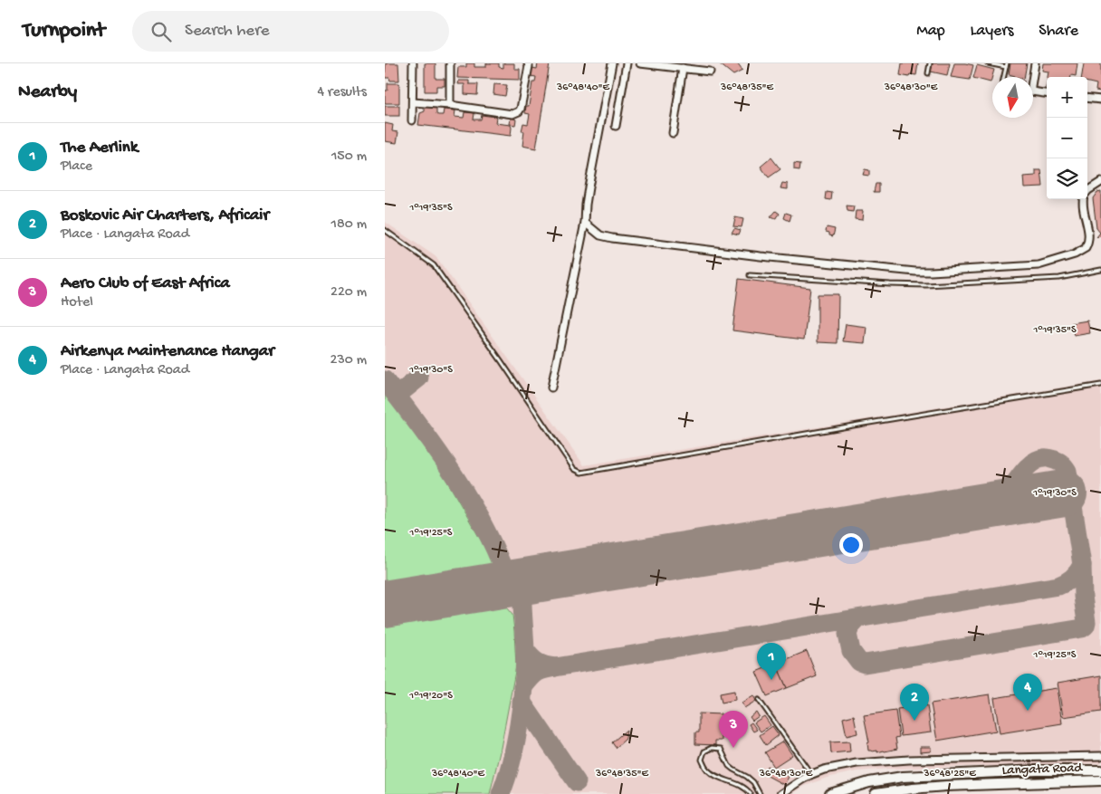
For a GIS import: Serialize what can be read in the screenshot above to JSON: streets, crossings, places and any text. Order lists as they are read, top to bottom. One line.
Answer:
{"streets":{"main road":["Langata Road"]},"north":"bottom","page":{"header":"Turnpoint","search":"Search here","nav":["Map","Layers","Share"],"heading":["Nearby","4 results"],"map_buttons":["+","−"],"list":[{"mark":"1","name":"The Aerlink","note":"Place","value":"150 m"},{"mark":"2","name":"Boskovic Air Charters, Africair","note":"Place · Langata Road","value":"180 m"},{"mark":"3","name":"Aero Club of East Africa","note":"Hotel","value":"220 m"},{"mark":"4","name":"Airkenya Maintenance Hangar","note":"Place · Langata Road","value":"230 m"}],"pins":["1","4","2","3"]},"coordinates":["36°48'40\"E","36°48'35\"E","36°48'30\"E","1°19'35\"S","1°19'30\"S","1°19'25\"S","1°19'20\"S","36°48'25\"E"]}
